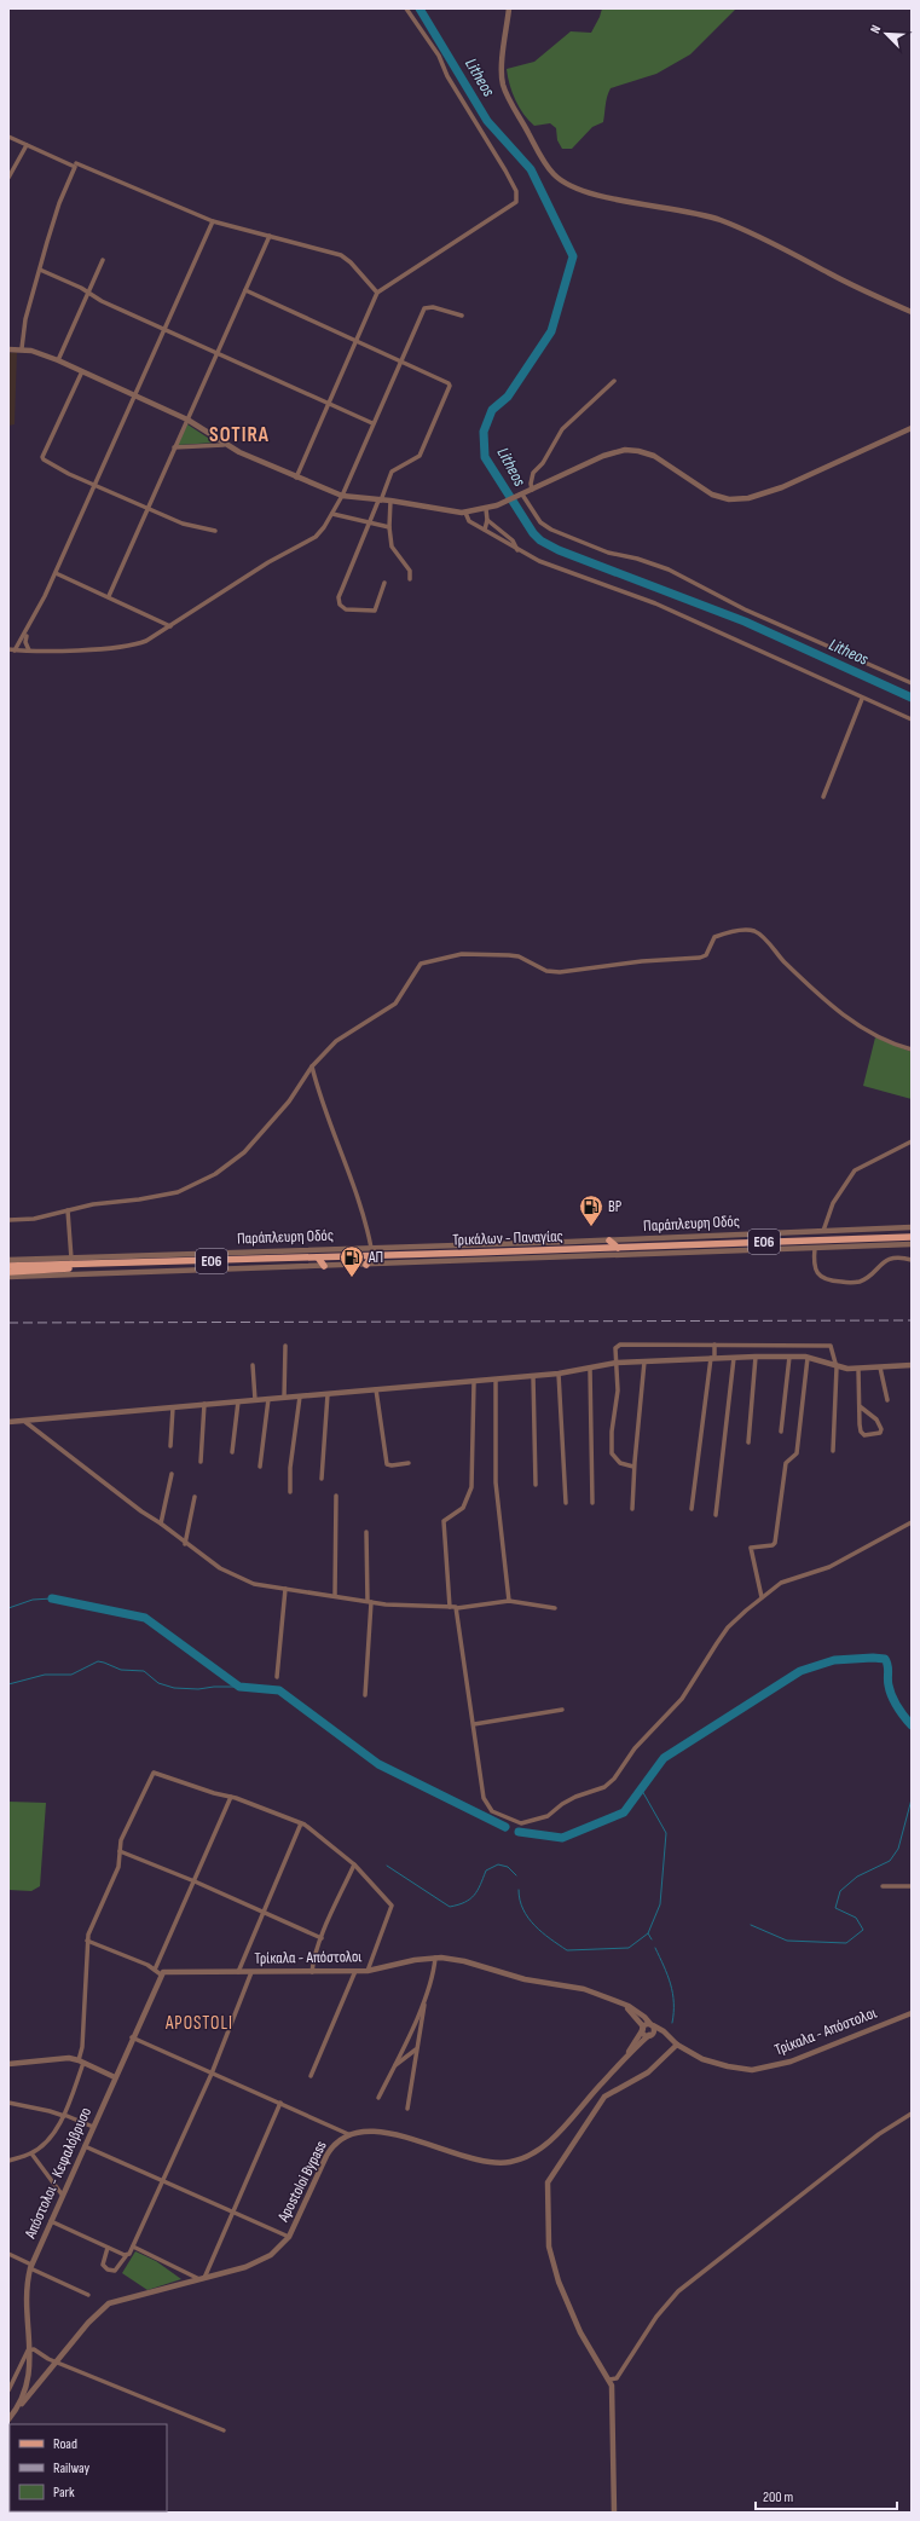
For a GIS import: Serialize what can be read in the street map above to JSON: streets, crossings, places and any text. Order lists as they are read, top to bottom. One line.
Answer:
{"streets":{"main road":["Τρικάλων - Παναγίας","ΕΟ6"],"street":["Παράπλευρη Οδός","Τρίκαλα - Απόστολοι","Απόστολοι - Κεφαλόβρυσο","Apostoloi Bypass"]},"crossings":[["Τρίκαλα - Απόστολοι","Apostoloi Bypass"],["Απόστολοι - Κεφαλόβρυσο","Apostoloi Bypass"]],"districts":["SOTIRA","APOSTOLI"],"water":["Litheos"],"places":{"fuel station":["BP","ΑΠ"]},"legend":["Road","Railway","Park"],"scale_bar":"200 m","north":"top left"}
